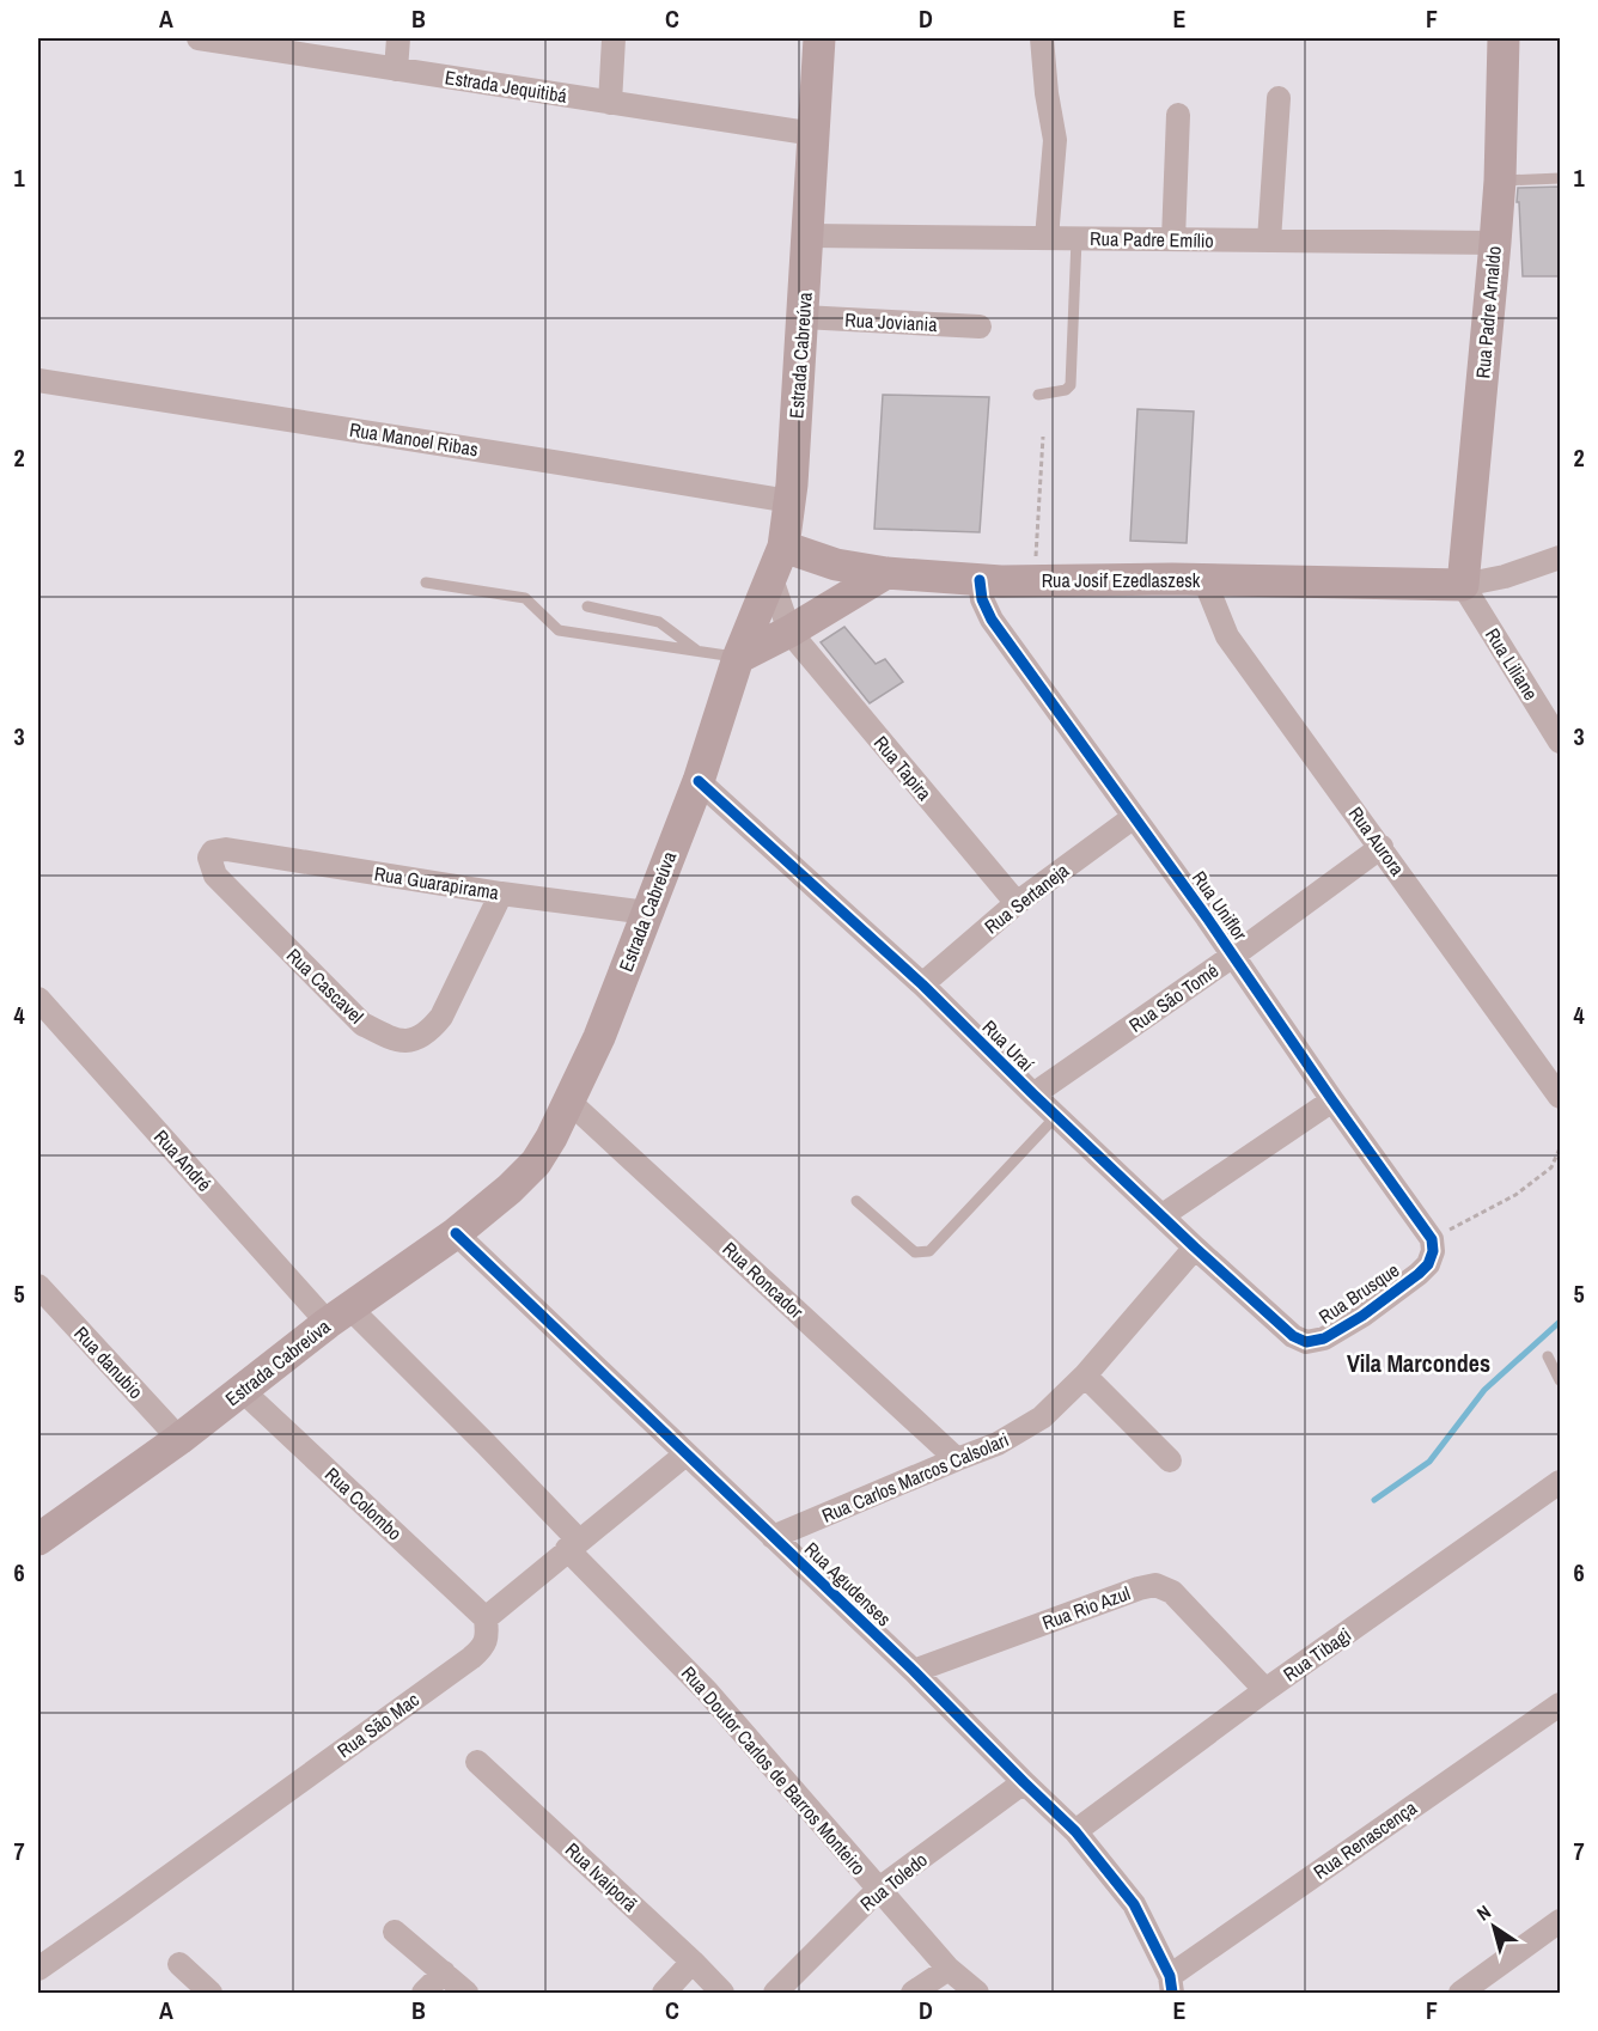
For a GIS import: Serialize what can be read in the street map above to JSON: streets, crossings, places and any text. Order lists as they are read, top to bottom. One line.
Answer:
{"streets":{"main road":["Rua Padre Arnaldo","Estrada Cabreúva","Rua Josif Ezedlaszesk"],"street":["Estrada Jequitibá","Rua Padre Emílio","Rua Joviania","Rua Manoel Ribas","Rua Liliane","Rua Tapira","Rua Aurora","Rua Guarapirama","Rua Sertaneja","Rua Uniflor","Rua Cascavel","Rua São Tomé","Rua Uraí","Rua André","Rua Roncador","Rua Brusque","Rua danubio","Rua Carlos Marcos Calsolari","Rua Colombo","Rua Agudenses","Rua Rio Azul","Rua Tibagi","Rua São Mac","Rua Doutor Carlos de Barros Monteiro","Rua Renascença","Rua Ivaiporã","Rua Toledo"]},"crossings":[["Estrada Jequitibá","Estrada Cabreúva"],["Rua Padre Emílio","Rua Padre Arnaldo"],["Rua Padre Emílio","Estrada Cabreúva"],["Rua Padre Arnaldo","Rua Josif Ezedlaszesk"],["Rua Padre Arnaldo","Rua Liliane"],["Rua Joviania","Estrada Cabreúva"],["Estrada Cabreúva","Rua Manoel Ribas"],["Estrada Cabreúva","Rua Josif Ezedlaszesk"],["Estrada Cabreúva","Rua Guarapirama"],["Estrada Cabreúva","Rua Uraí"],["Estrada Cabreúva","Rua André"],["Estrada Cabreúva","Rua Roncador"],["Estrada Cabreúva","Rua danubio"],["Estrada Cabreúva","Rua Colombo"],["Estrada Cabreúva","Rua Agudenses"],["Estrada Cabreúva","Rua Doutor Carlos de Barros Monteiro"],["Rua Josif Ezedlaszesk","Rua Liliane"],["Rua Josif Ezedlaszesk","Rua Aurora"],["Rua Josif Ezedlaszesk","Rua Uniflor"],["Rua Tapira","Rua Sertaneja"],["Rua Aurora","Rua São Tomé"],["Rua Guarapirama","Rua Cascavel"],["Rua Sertaneja","Rua Uniflor"],["Rua Sertaneja","Rua Uraí"],["Rua Uniflor","Rua São Tomé"],["Rua Uniflor","Rua Brusque"],["Rua São Tomé","Rua Uraí"],["Rua Uraí","Rua Brusque"],["Rua Uraí","Rua Carlos Marcos Calsolari"],["Rua André","Rua Doutor Carlos de Barros Monteiro"],["Rua Roncador","Rua Carlos Marcos Calsolari"],["Rua Carlos Marcos Calsolari","Rua Agudenses"],["Rua Colombo","Rua São Mac"],["Rua Agudenses","Rua Rio Azul"],["Rua Agudenses","Rua Tibagi"],["Rua Agudenses","Rua Renascença"],["Rua Agudenses","Rua Toledo"],["Rua Rio Azul","Rua Tibagi"],["Rua Doutor Carlos de Barros Monteiro","Rua Toledo"]],"districts":["Vila Marcondes"],"north":"top left","grid":{"columns":["A","B","C","D","E","F"],"rows":["1","2","3","4","5","6","7"]}}
